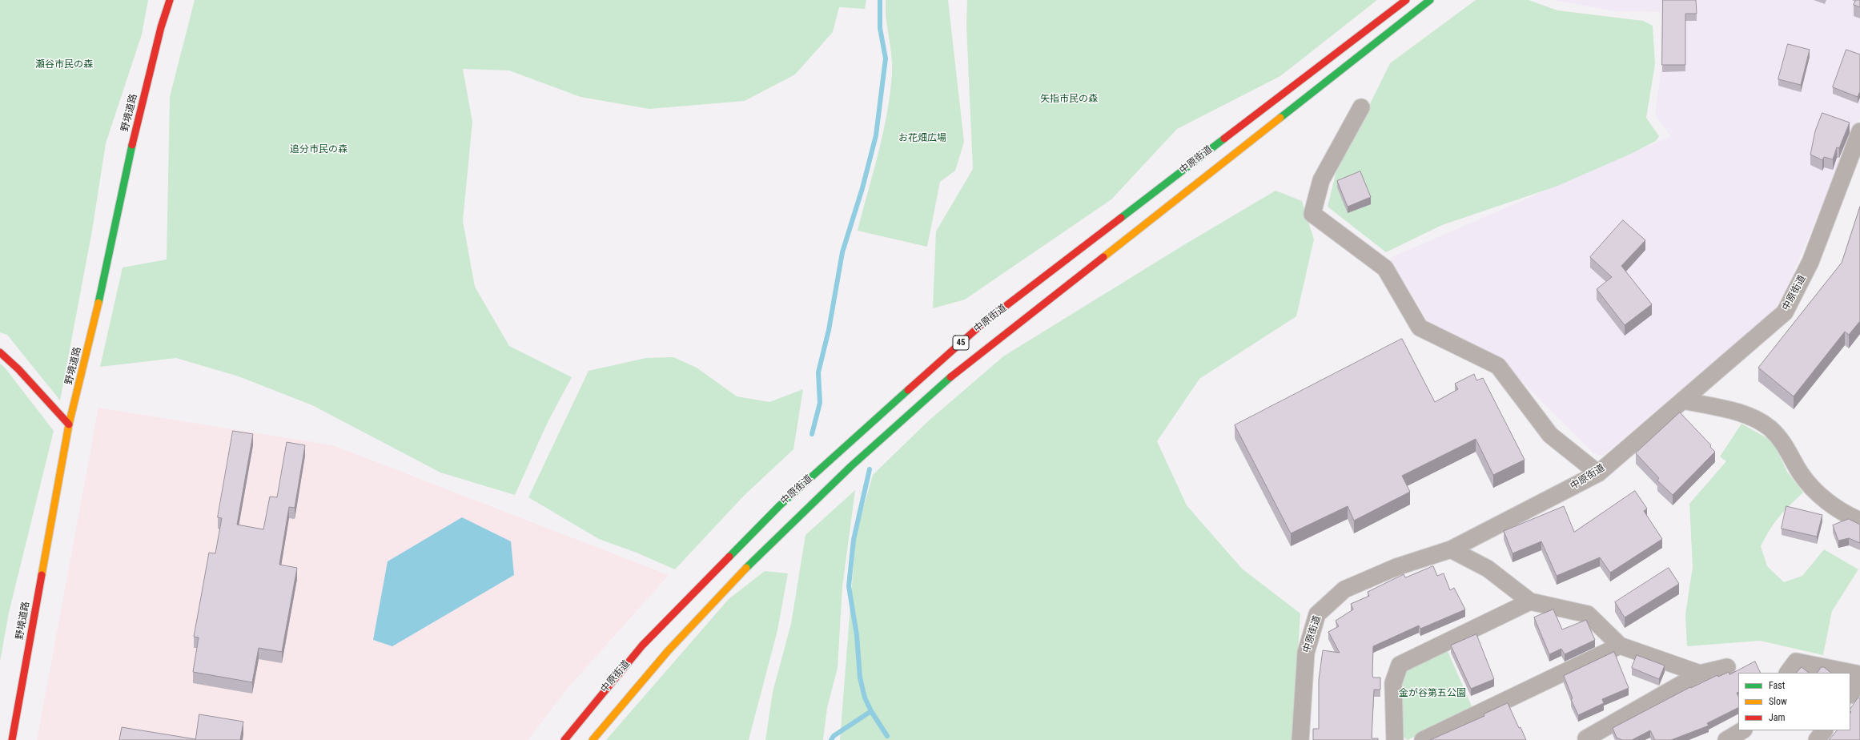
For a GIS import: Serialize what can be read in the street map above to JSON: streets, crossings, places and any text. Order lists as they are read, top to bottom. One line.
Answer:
{"streets":{"main road":["野境道路","中原街道","45"]},"parks":["瀬谷市民の森","矢指市民の森","お花畑広場","追分市民の森","金が谷第五公園"],"legend":["Fast","Slow","Jam"]}
